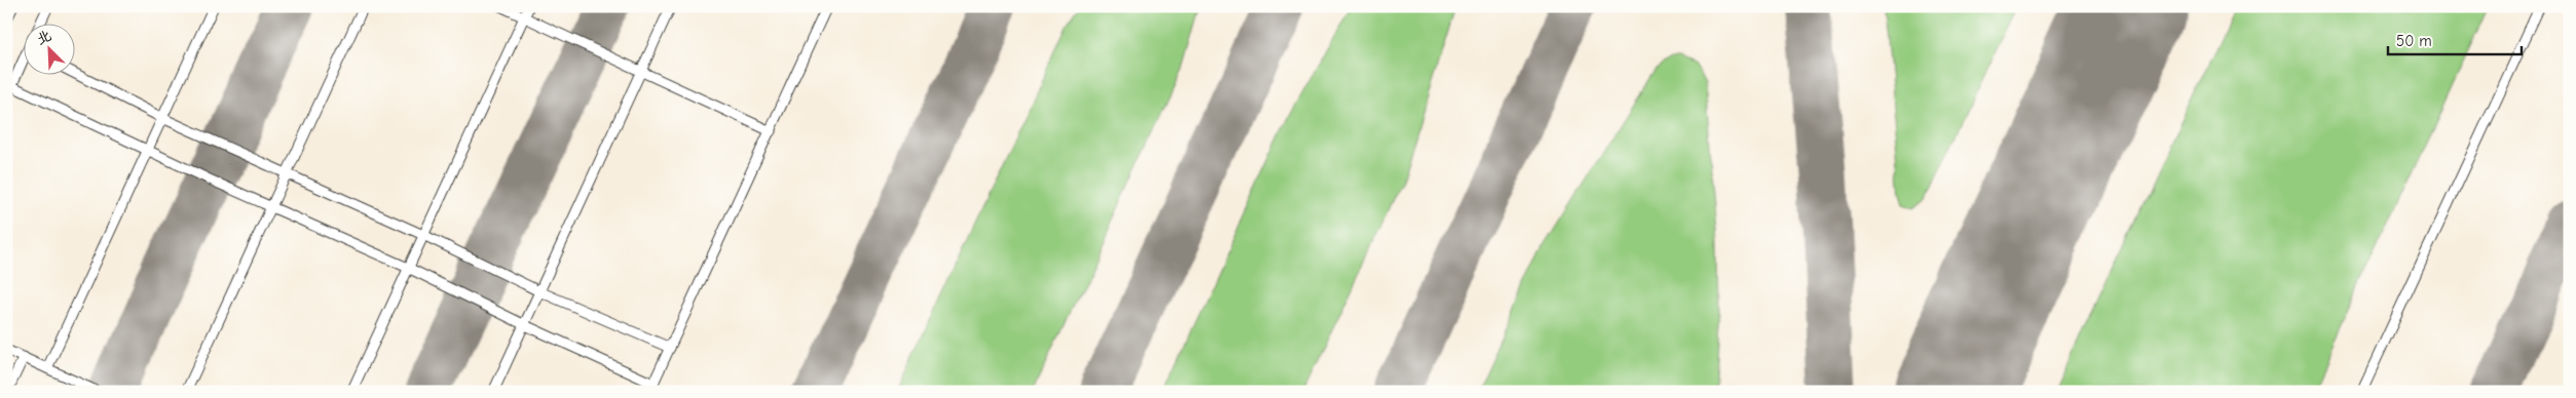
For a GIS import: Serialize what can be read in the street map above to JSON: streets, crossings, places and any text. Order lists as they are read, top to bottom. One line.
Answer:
{"scale_bar":"50 m","north":"top left"}
